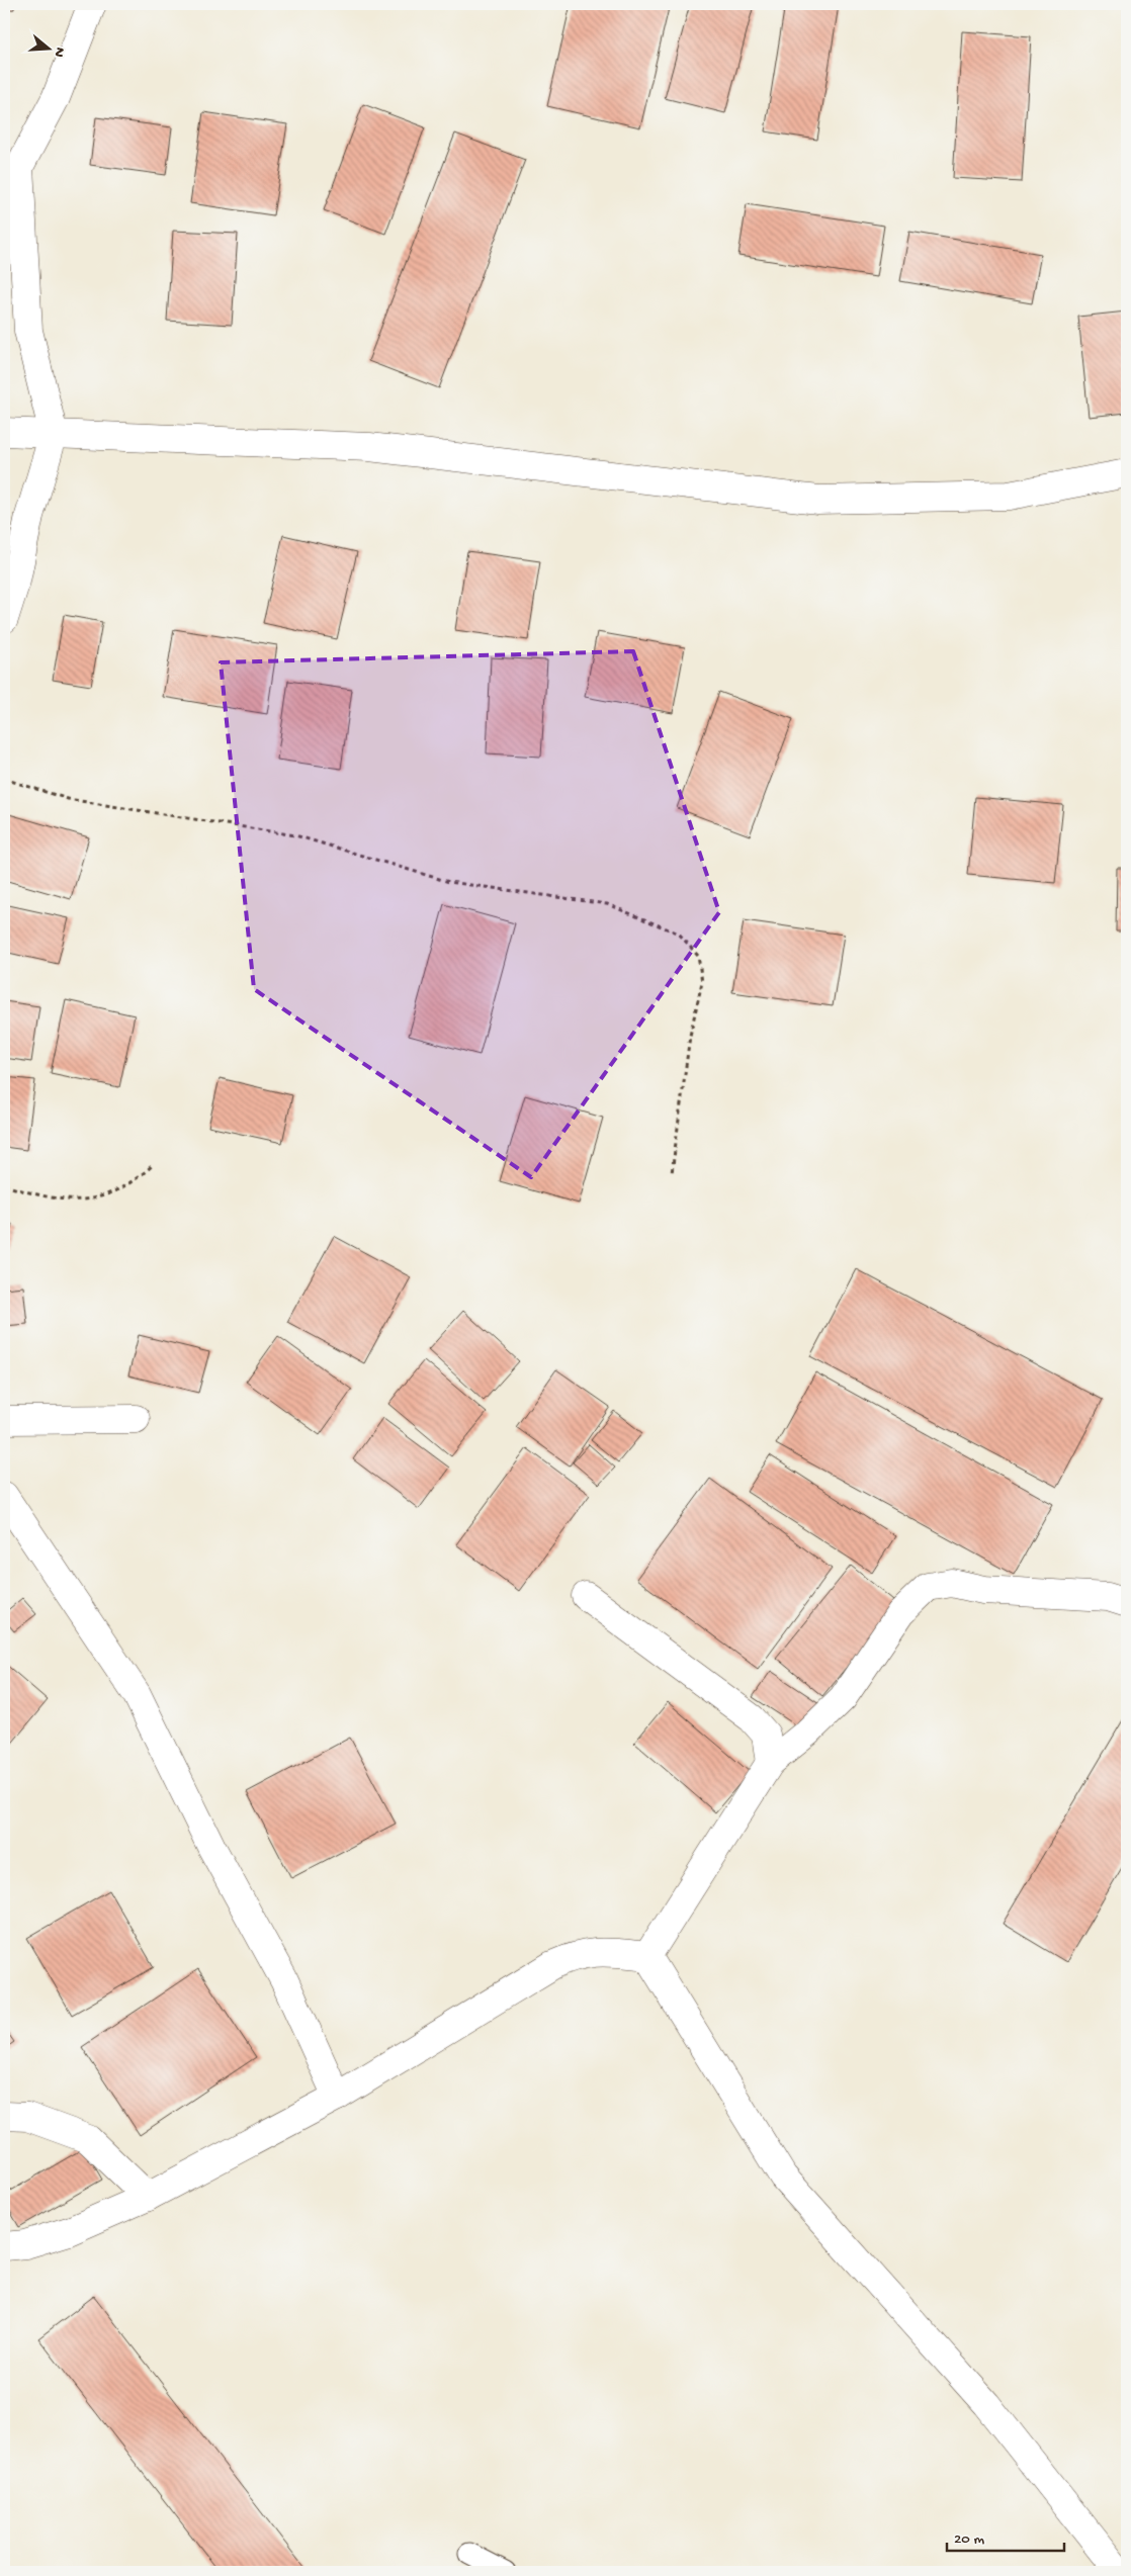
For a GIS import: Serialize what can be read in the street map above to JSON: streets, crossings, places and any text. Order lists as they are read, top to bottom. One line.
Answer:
{"scale_bar":"20 m","north":"right"}
